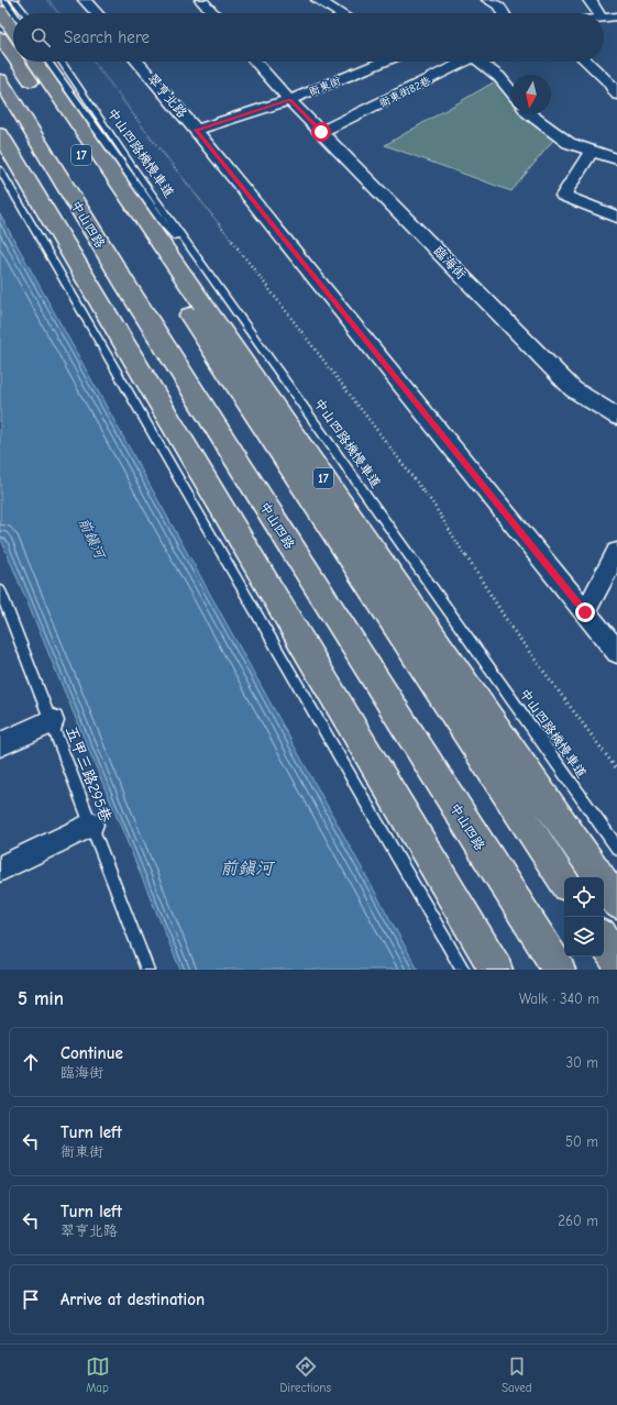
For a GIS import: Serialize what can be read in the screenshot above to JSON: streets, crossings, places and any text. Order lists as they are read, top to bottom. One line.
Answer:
{"streets":{"main road":["17","中山四路"],"street":["衙東街","衙東街82巷","翠亨北路","臨海街"],"lane":["中山四路機慢車道","五甲三路295巷"]},"crossings":[["衙東街","翠亨北路"],["衙東街","臨海街"],["衙東街82巷","臨海街"]],"water":["前鎮河"],"north":"bottom","page":{"search":"Search here","heading":["5 min","Walk · 340 m"],"list":[["Continue","臨海街","30 m"],["Turn left","衙東街","50 m"],["Turn left","翠亨北路","260 m"],"Arrive at destination"],"nav":["Map","Directions","Saved"]}}
